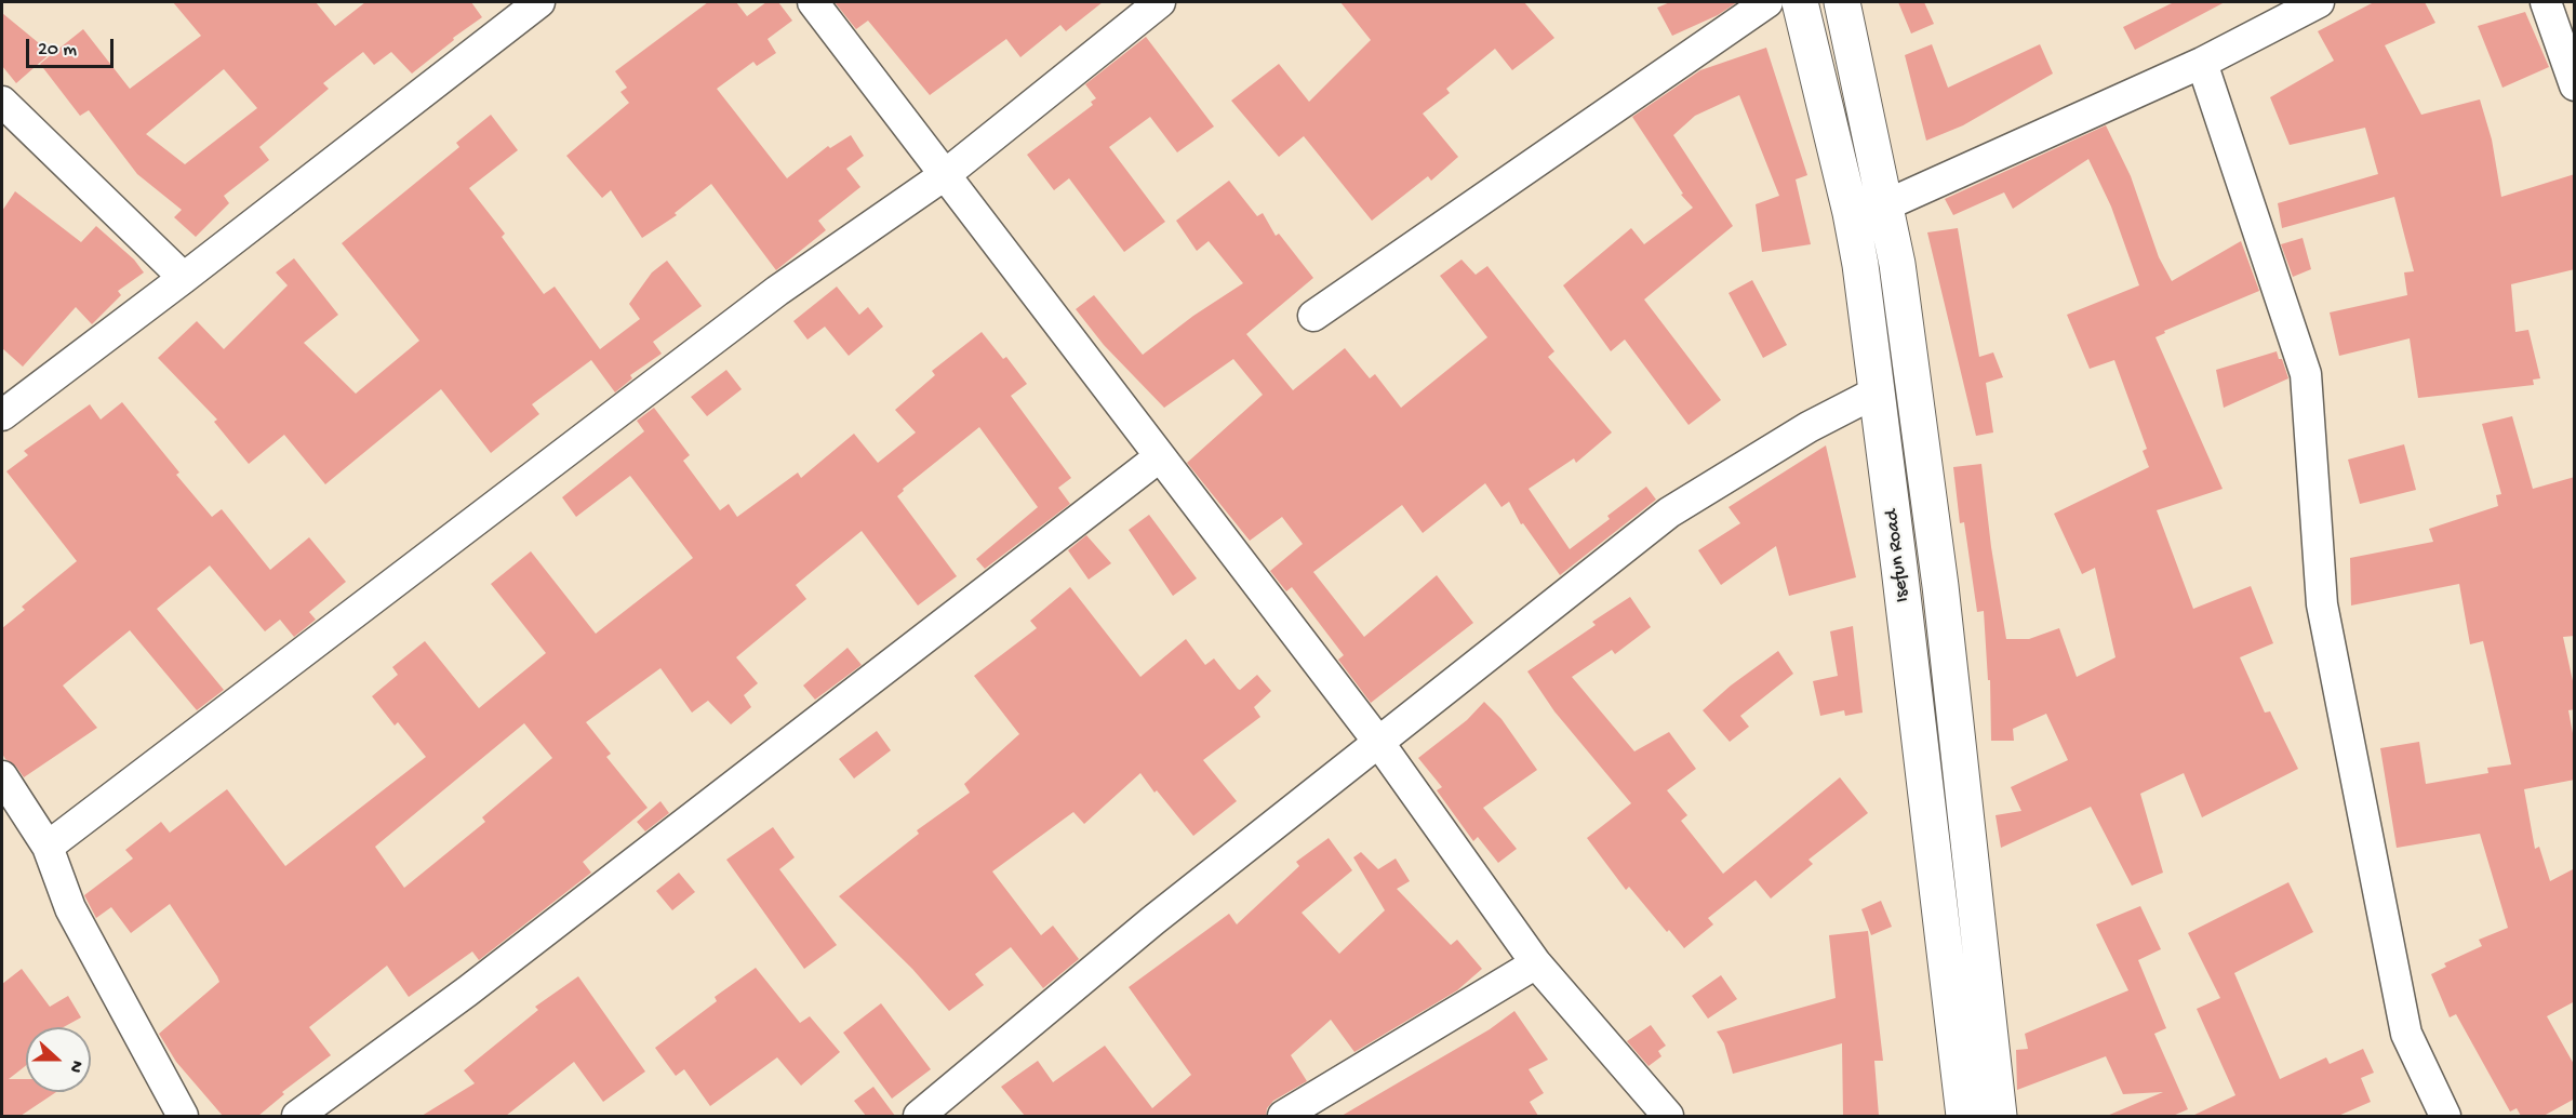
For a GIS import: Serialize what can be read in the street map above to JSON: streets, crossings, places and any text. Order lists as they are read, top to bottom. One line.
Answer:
{"streets":{"street":["Isefun Road"]},"scale_bar":"20 m","north":"right"}
